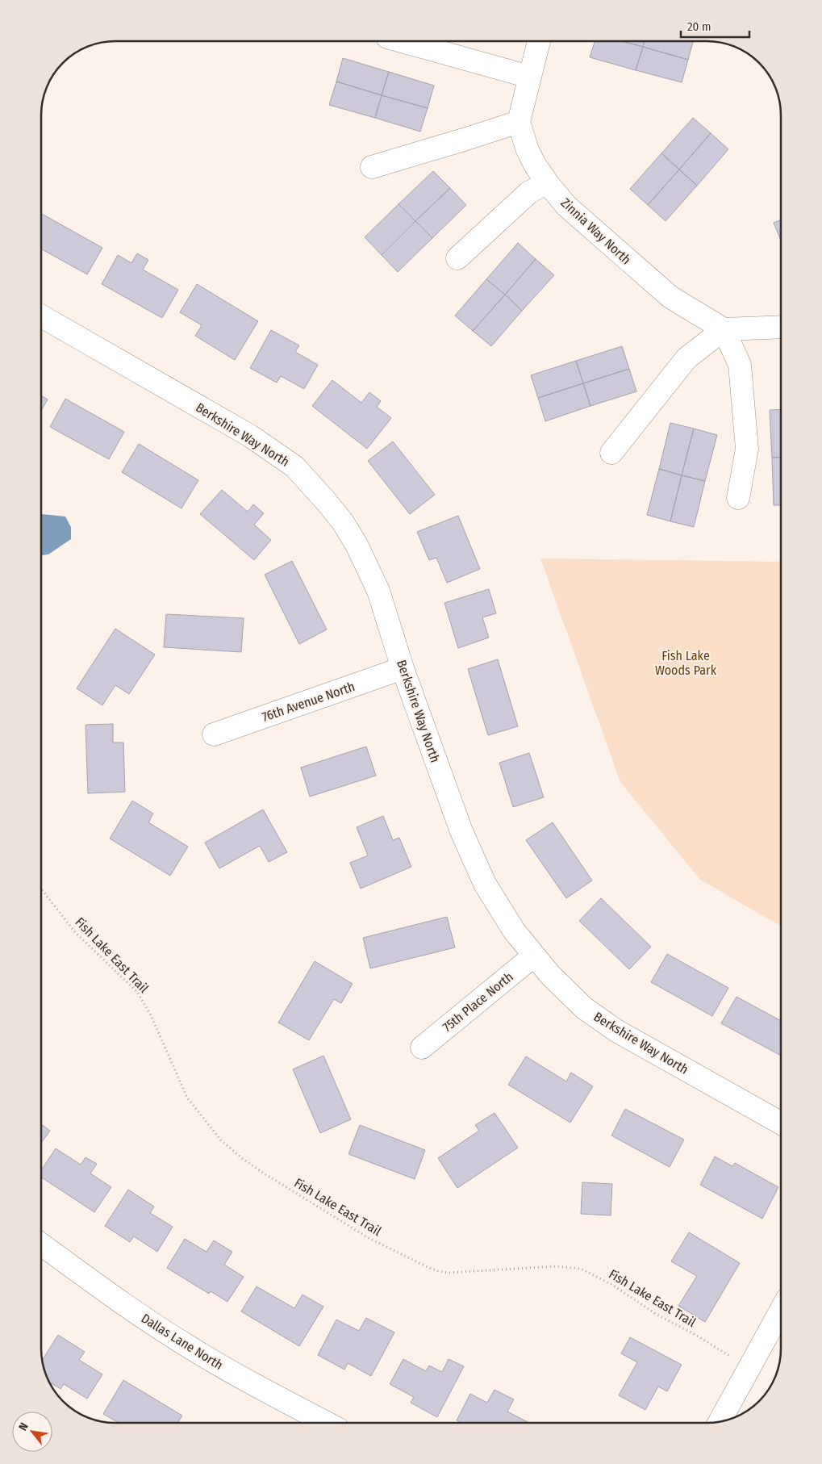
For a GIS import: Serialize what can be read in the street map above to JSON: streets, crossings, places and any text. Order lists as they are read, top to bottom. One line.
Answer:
{"streets":{"street":["Zinnia Way North","Berkshire Way North","76th Avenue North","75th Place North","Dallas Lane North"],"path":["Fish Lake East Trail"]},"crossings":[["Berkshire Way North","76th Avenue North"],["Berkshire Way North","75th Place North"]],"parks":["Fish Lake Woods Park"],"scale_bar":"20 m","north":"top left"}
